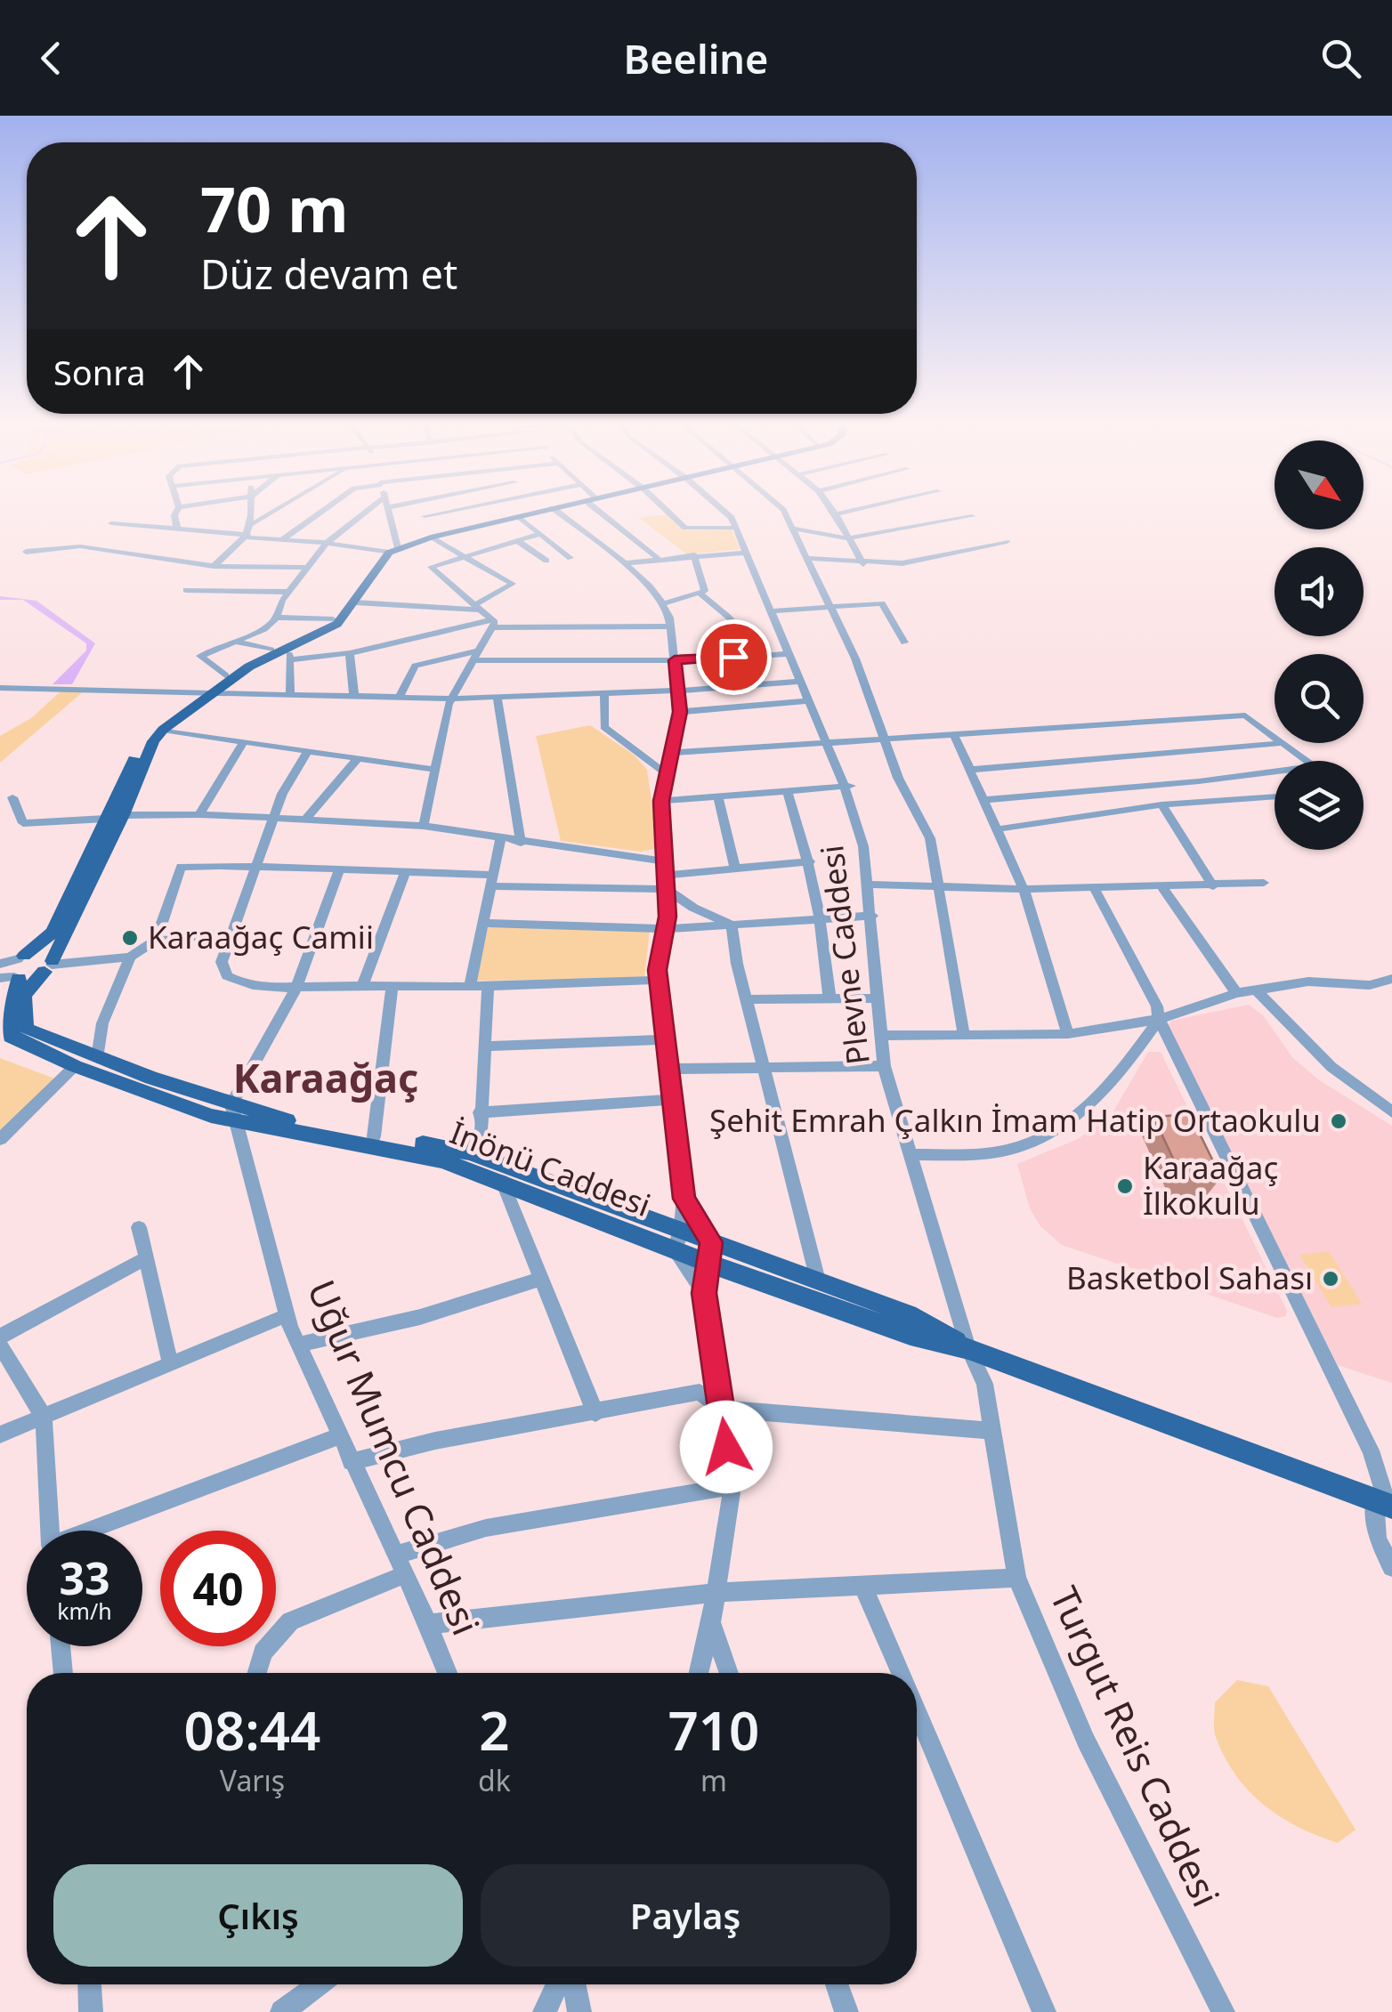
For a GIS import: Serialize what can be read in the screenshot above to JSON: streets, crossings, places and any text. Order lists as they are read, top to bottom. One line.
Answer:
{"streets":{"main road":["İnönü Caddesi"],"street":["Plevne Caddesi","Uğur Mumcu Caddesi","Turgut Reis Caddesi"]},"crossings":[["Plevne Caddesi","İnönü Caddesi"],["Plevne Caddesi","Turgut Reis Caddesi"],["İnönü Caddesi","Uğur Mumcu Caddesi"],["İnönü Caddesi","Turgut Reis Caddesi"]],"districts":["Karaağaç"],"places":["Karaağaç Camii","Şehit Emrah Çalkın İmam Hatip Ortaokulu","Karaağaç İlkokulu","Basketbol Sahası"],"north":"bottom right","page":{"header":"Beeline","turn":["70 m","Düz devam et"],"then":"Sonra","speed":"33 km/h","limit":"40","eta":["08:44","Varış","2","dk","710","m"],"buttons":["Çıkış","Paylaş"]}}
